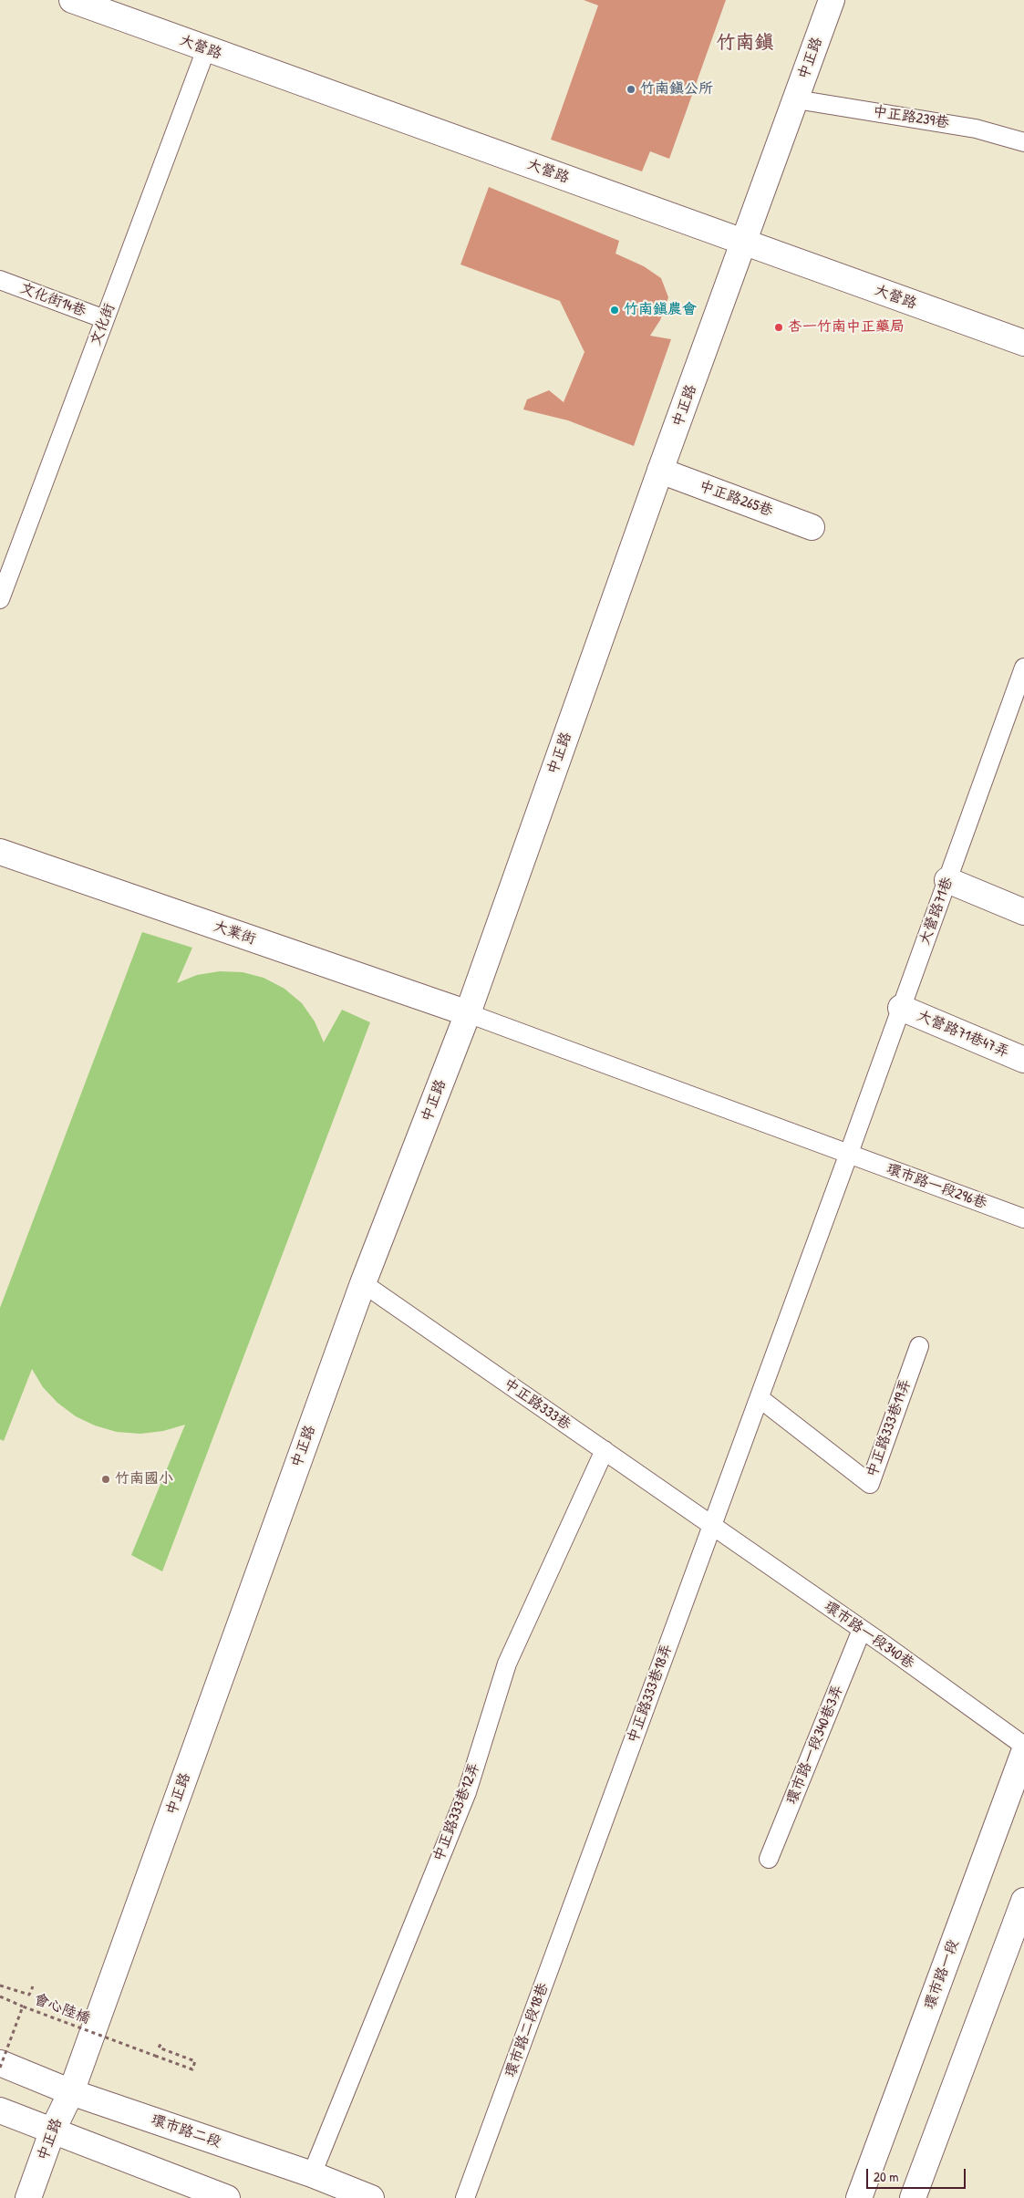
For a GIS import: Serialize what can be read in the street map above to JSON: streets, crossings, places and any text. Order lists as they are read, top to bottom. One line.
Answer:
{"streets":{"street":["大營路","中正路","中正路265巷","大業街","大營路71巷47弄","環市路一段","環市路二段"],"lane":["中正路239巷","文化街14巷","文化街","大營路71巷","環市路一段296巷","中正路333巷","中正路333巷19弄","環市路一段340巷","中正路333巷18弄","環市路一段340巷3弄","中正路333巷12弄","環市路二段18巷"],"path":["會心陸橋"]},"crossings":[["大營路","中正路"],["大營路","文化街"],["中正路","中正路239巷"],["中正路","中正路265巷"],["中正路","大業街"],["中正路","環市路一段296巷"],["中正路","中正路333巷"],["中正路","環市路二段"],["文化街14巷","文化街"],["大營路71巷","大營路71巷47弄"],["大營路71巷","環市路一段296巷"],["大業街","環市路一段296巷"],["中正路333巷","環市路一段340巷"],["中正路333巷","中正路333巷18弄"],["中正路333巷","中正路333巷12弄"],["環市路一段340巷","中正路333巷18弄"],["環市路一段340巷","環市路一段340巷3弄"],["中正路333巷18弄","環市路二段18巷"],["中正路333巷12弄","環市路二段"]],"districts":["竹南鎮"],"places":["竹南鎮公所","竹南鎮農會","杏一竹南中正藥局","竹南國小"],"scale_bar":"20 m"}
